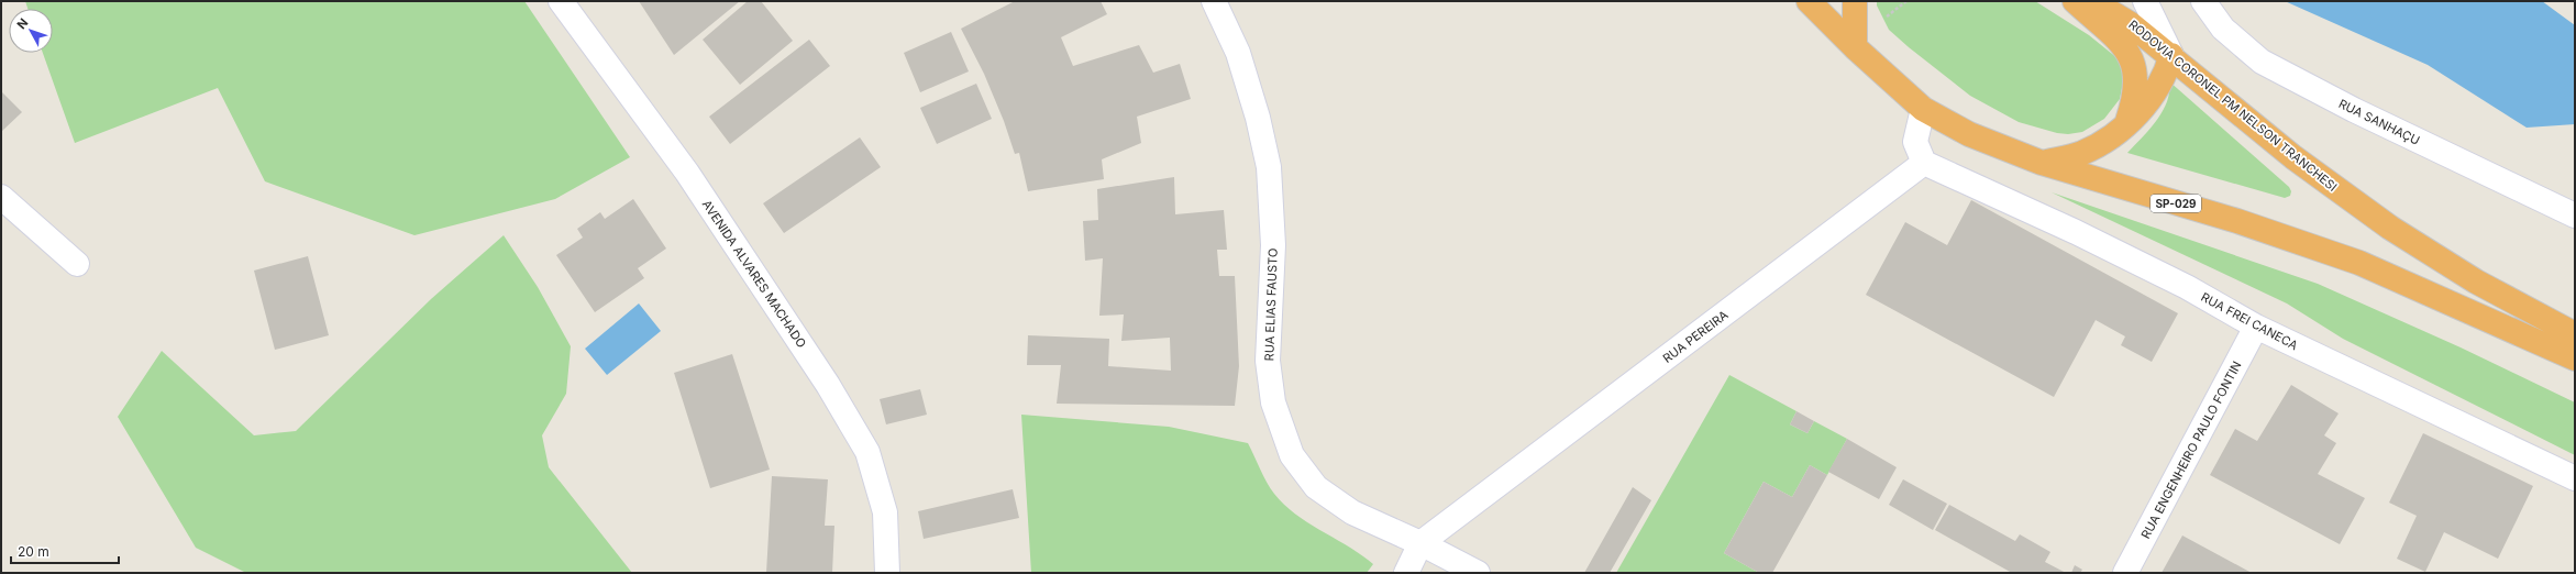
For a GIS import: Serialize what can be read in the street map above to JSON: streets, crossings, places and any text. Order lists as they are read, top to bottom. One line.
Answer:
{"streets":{"highway":["RODOVIA CORONEL PM NELSON TRANCHESI","SP-029"],"street":["RUA SANHAÇU","AVENIDA ALVARES MACHADO","RUA ELIAS FAUSTO","RUA FREI CANECA","RUA PEREIRA","RUA ENGENHEIRO PAULO FONTIN"]},"crossings":[["RUA ELIAS FAUSTO","RUA PEREIRA"],["RUA FREI CANECA","RUA PEREIRA"],["RUA FREI CANECA","RUA ENGENHEIRO PAULO FONTIN"]],"scale_bar":"20 m","north":"top left"}
